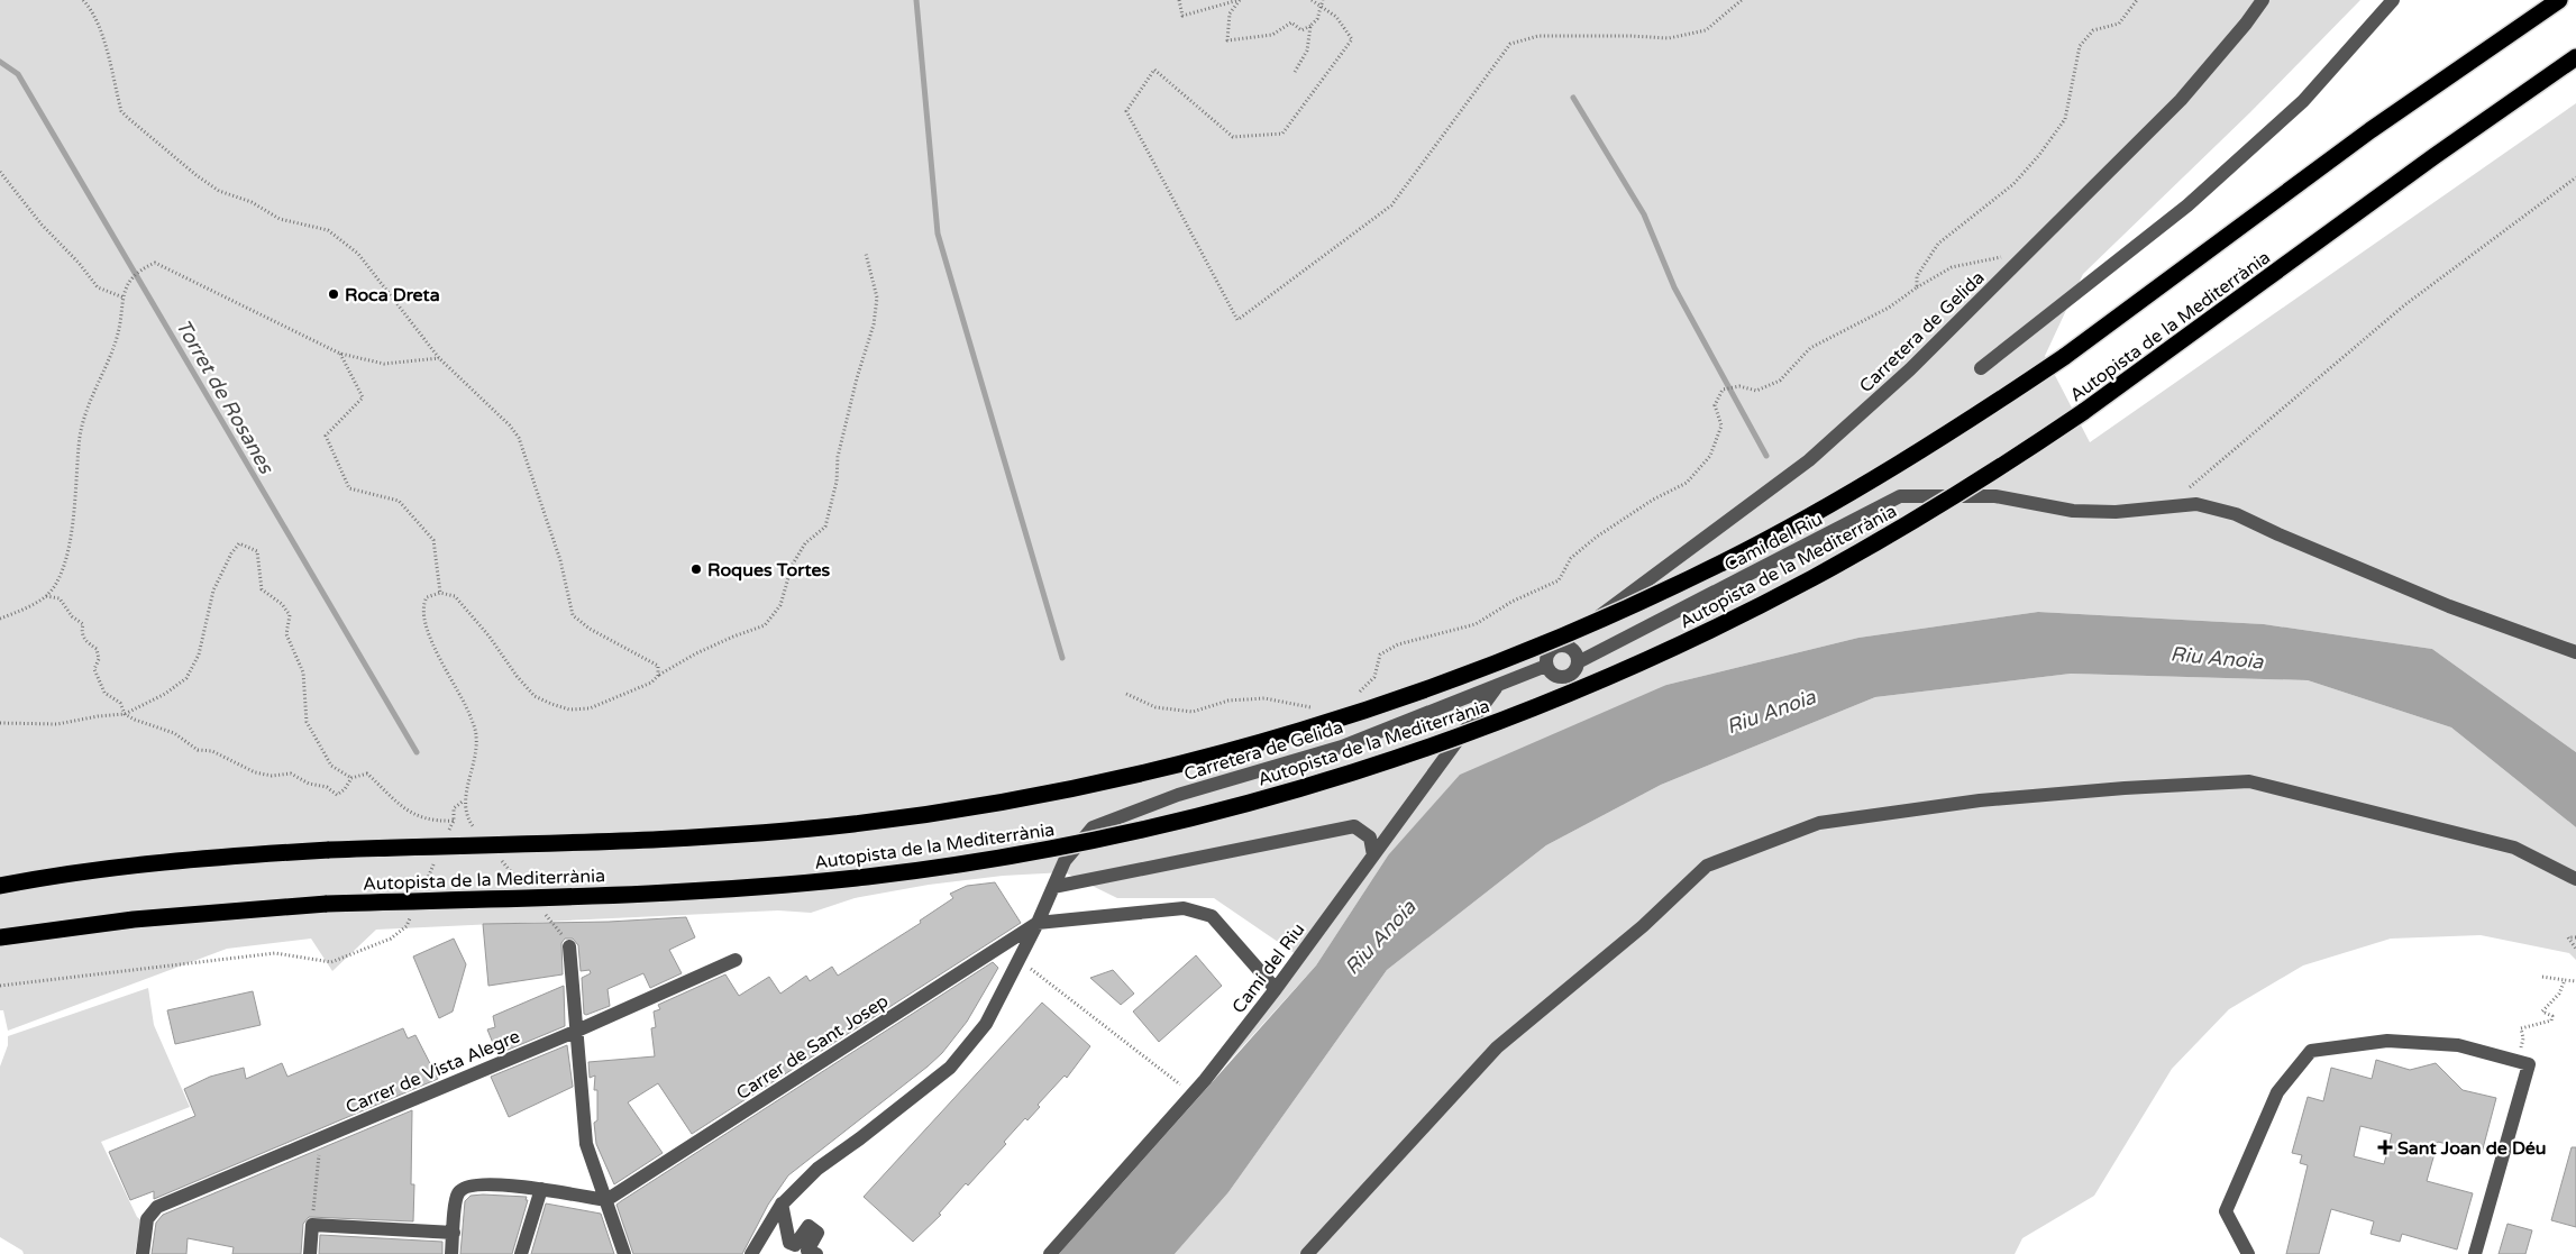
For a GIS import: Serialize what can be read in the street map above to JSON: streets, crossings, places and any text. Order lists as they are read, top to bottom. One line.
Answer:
{"streets":{"highway":["Autopista de la Mediterrània"],"street":["Carretera de Gelida","Camí del Riu","Carrer de Sant Josep","Carrer de Vista Alegre"]},"crossings":[["Carretera de Gelida","Camí del Riu"],["Carretera de Gelida","Carrer de Sant Josep"]],"water":["Torret de Rosanes","Riu Anoia"],"places":{"other":["Roca Dreta","Roques Tortes"],"health":["Sant Joan de Déu"]}}
